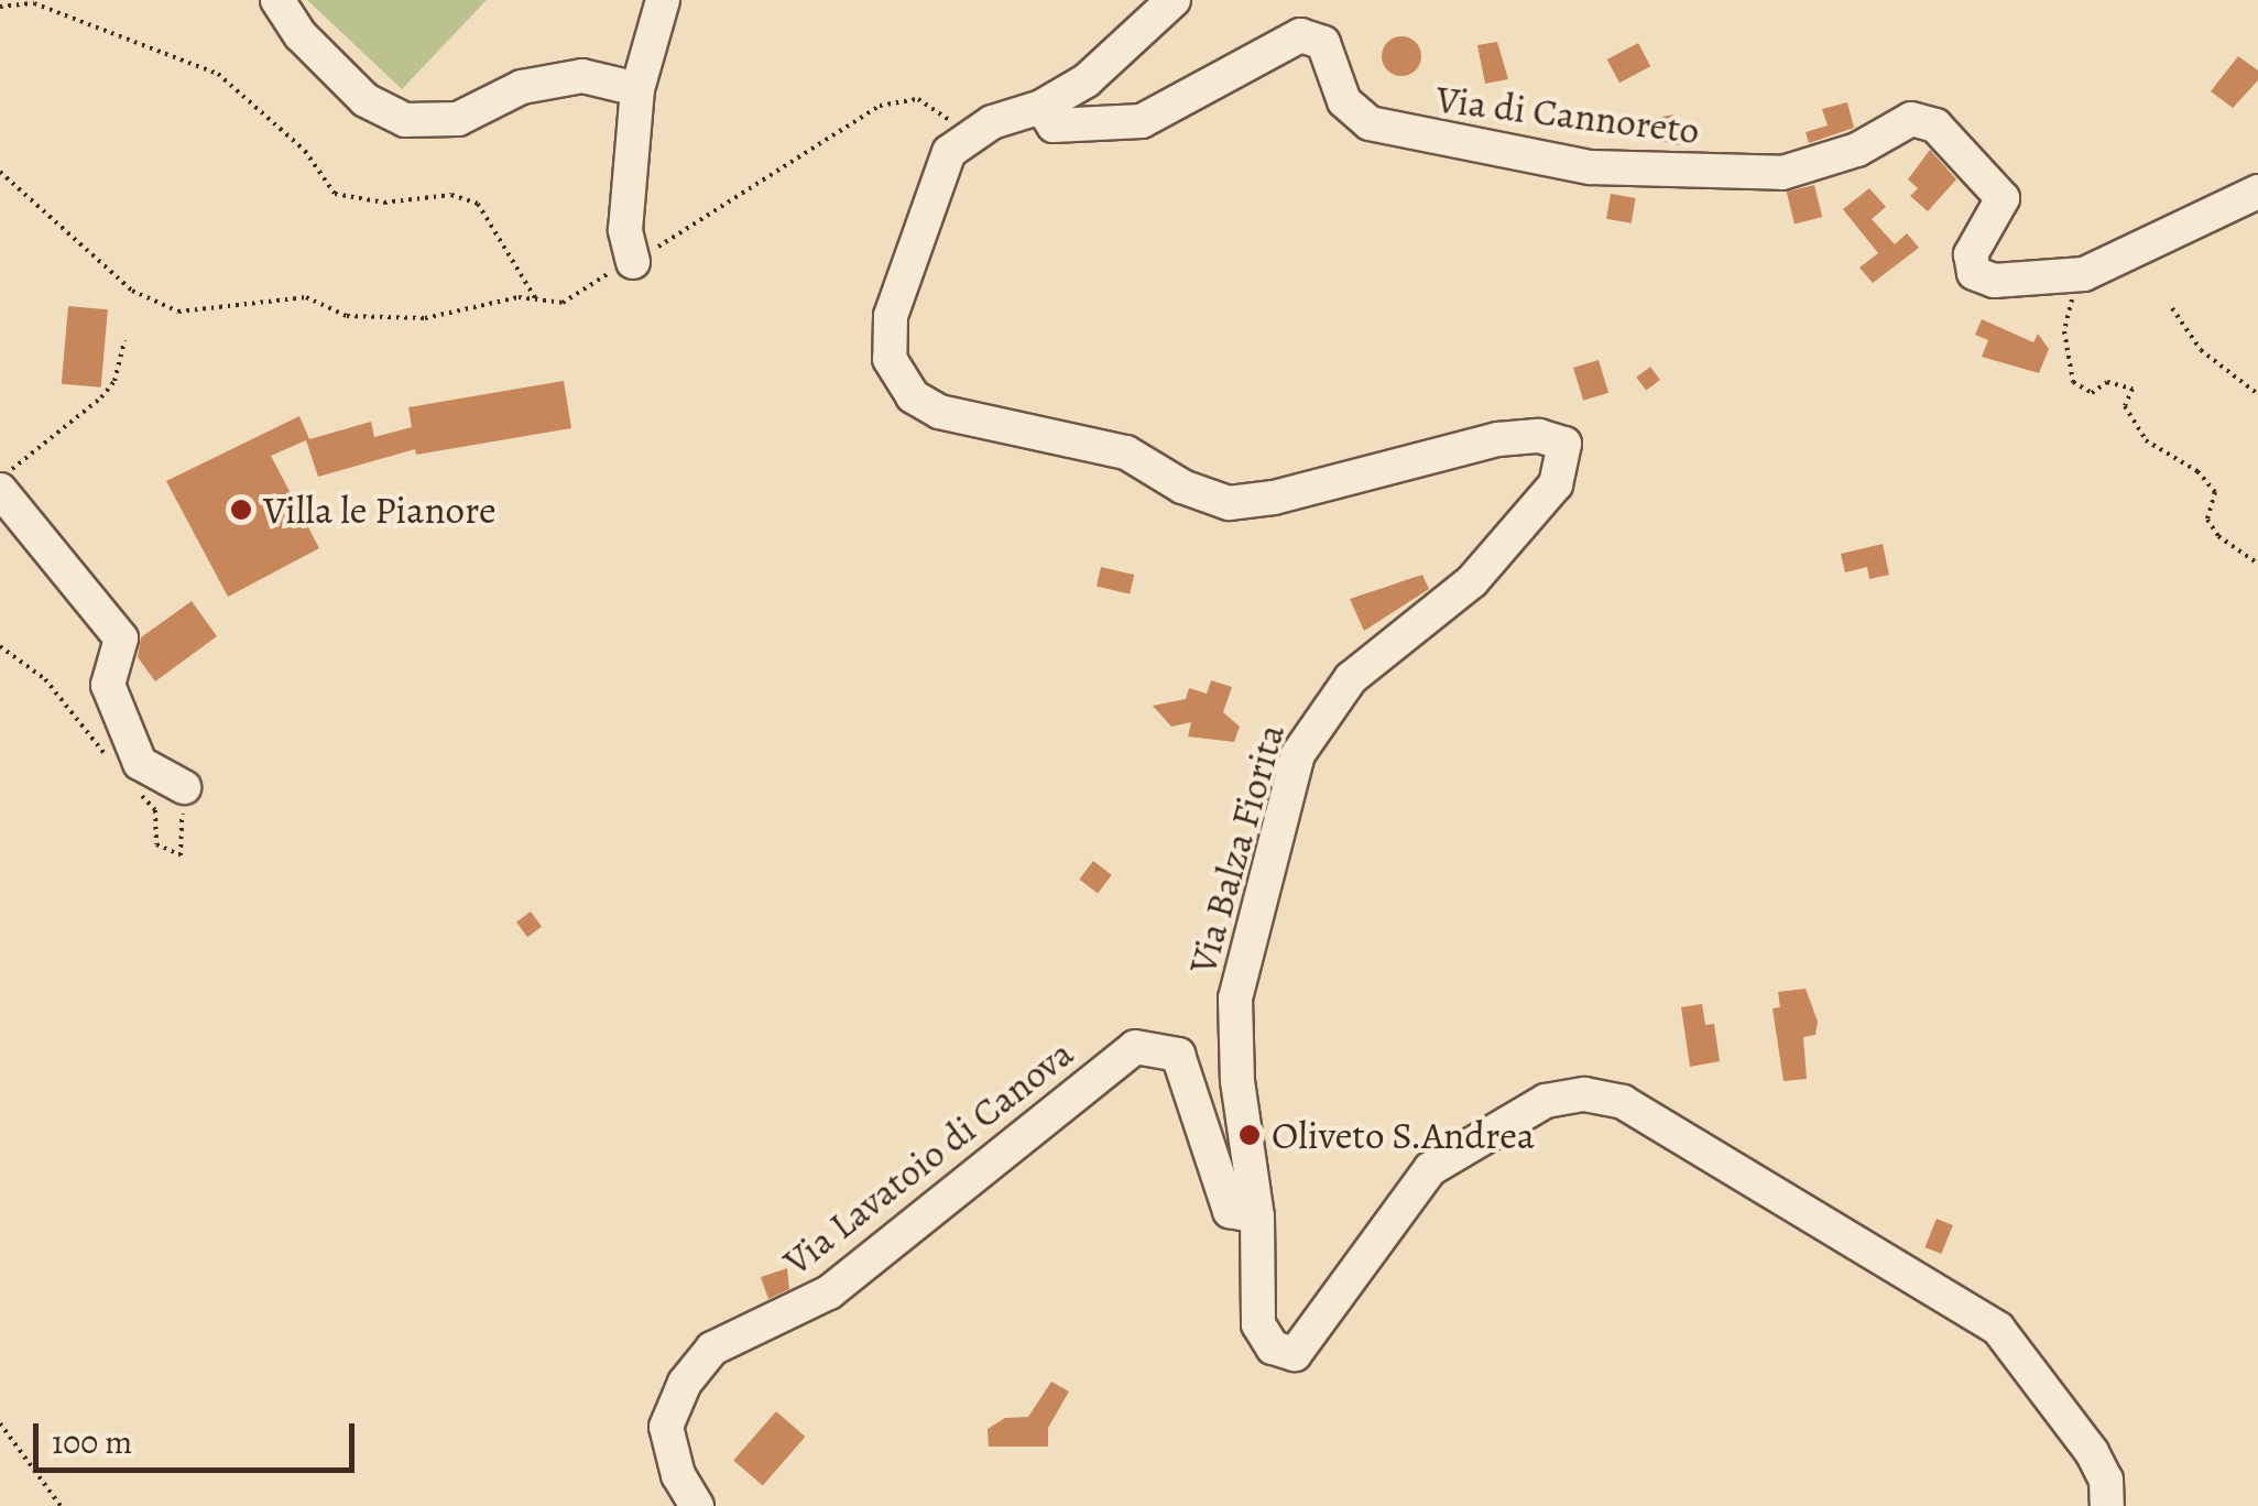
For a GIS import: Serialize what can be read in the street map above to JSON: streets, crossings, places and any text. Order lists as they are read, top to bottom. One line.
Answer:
{"streets":{"street":["Via di Cannoreto","Via Balza Fiorita","Via Lavatoio di Canova"]},"crossings":[["Via Balza Fiorita","Via Lavatoio di Canova"]],"places":["Villa le Pianore","Oliveto S.Andrea"],"scale_bar":"100 m"}
